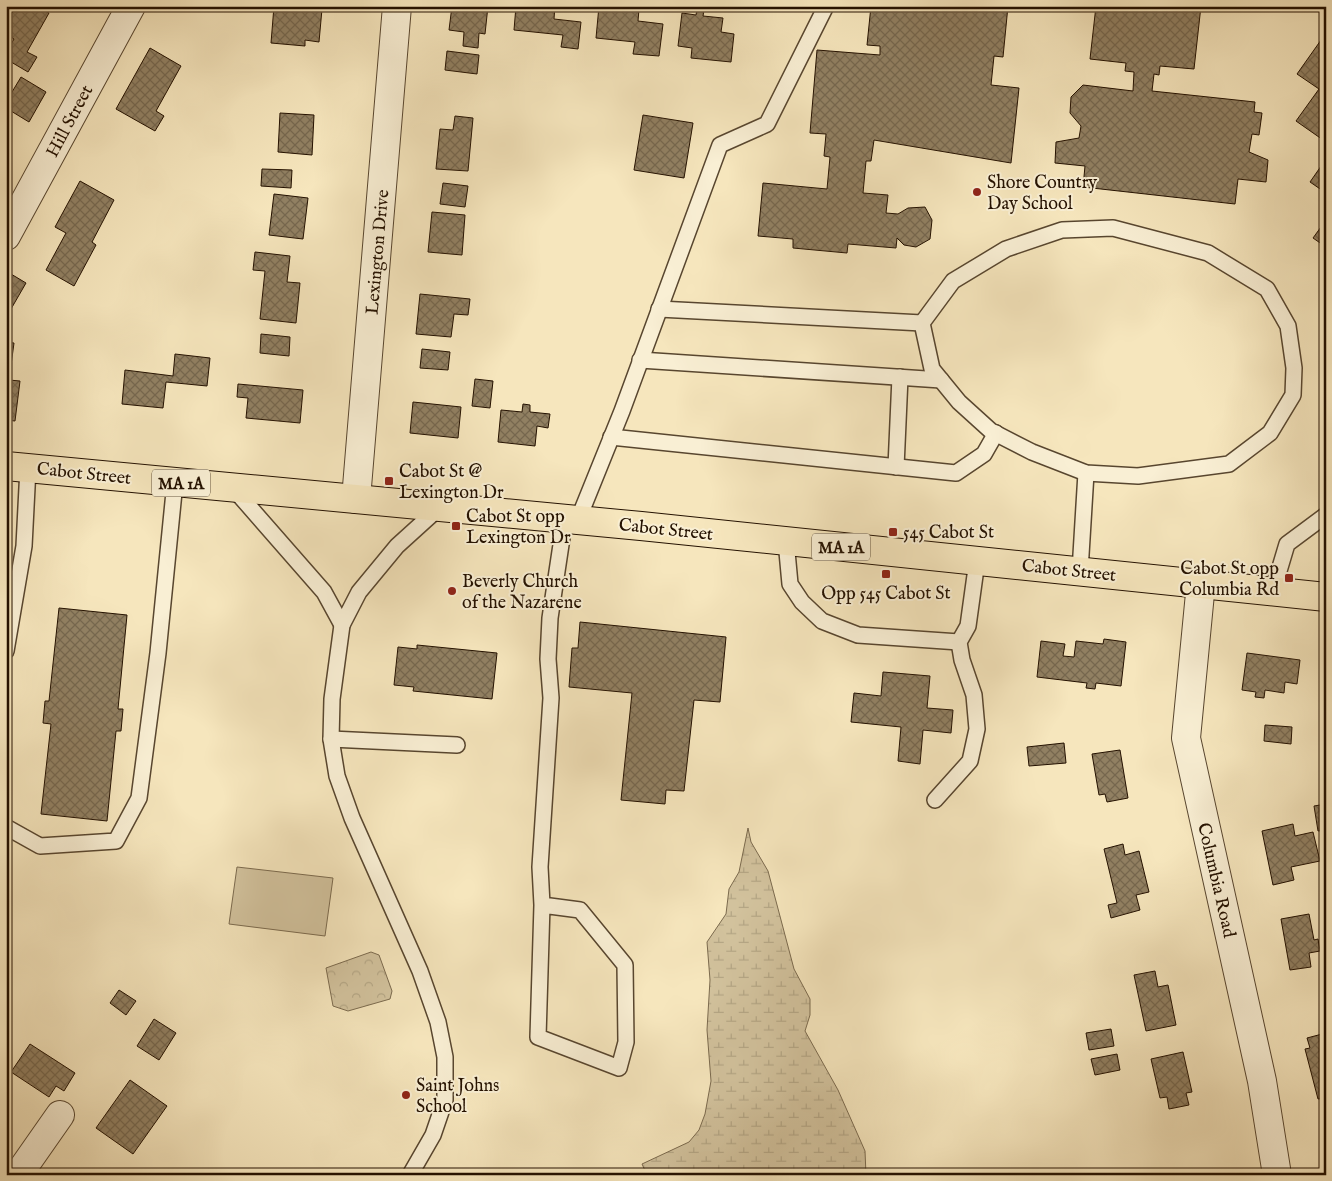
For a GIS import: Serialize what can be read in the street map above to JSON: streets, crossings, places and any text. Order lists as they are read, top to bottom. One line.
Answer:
{"streets":{"highway":["Cabot Street","MA 1A"],"street":["Hill Street","Lexington Drive","Columbia Road"]},"crossings":[["Lexington Drive","Cabot Street"],["Cabot Street","Columbia Road"]],"places":{"other":["Shore Country Day School","Beverly Church of the Nazarene","Saint Johns School"],"transit":["Cabot St @ Lexington Dr","Cabot St opp Lexington Dr","545 Cabot St","Opp 545 Cabot St","Cabot St opp Columbia Rd"]}}
